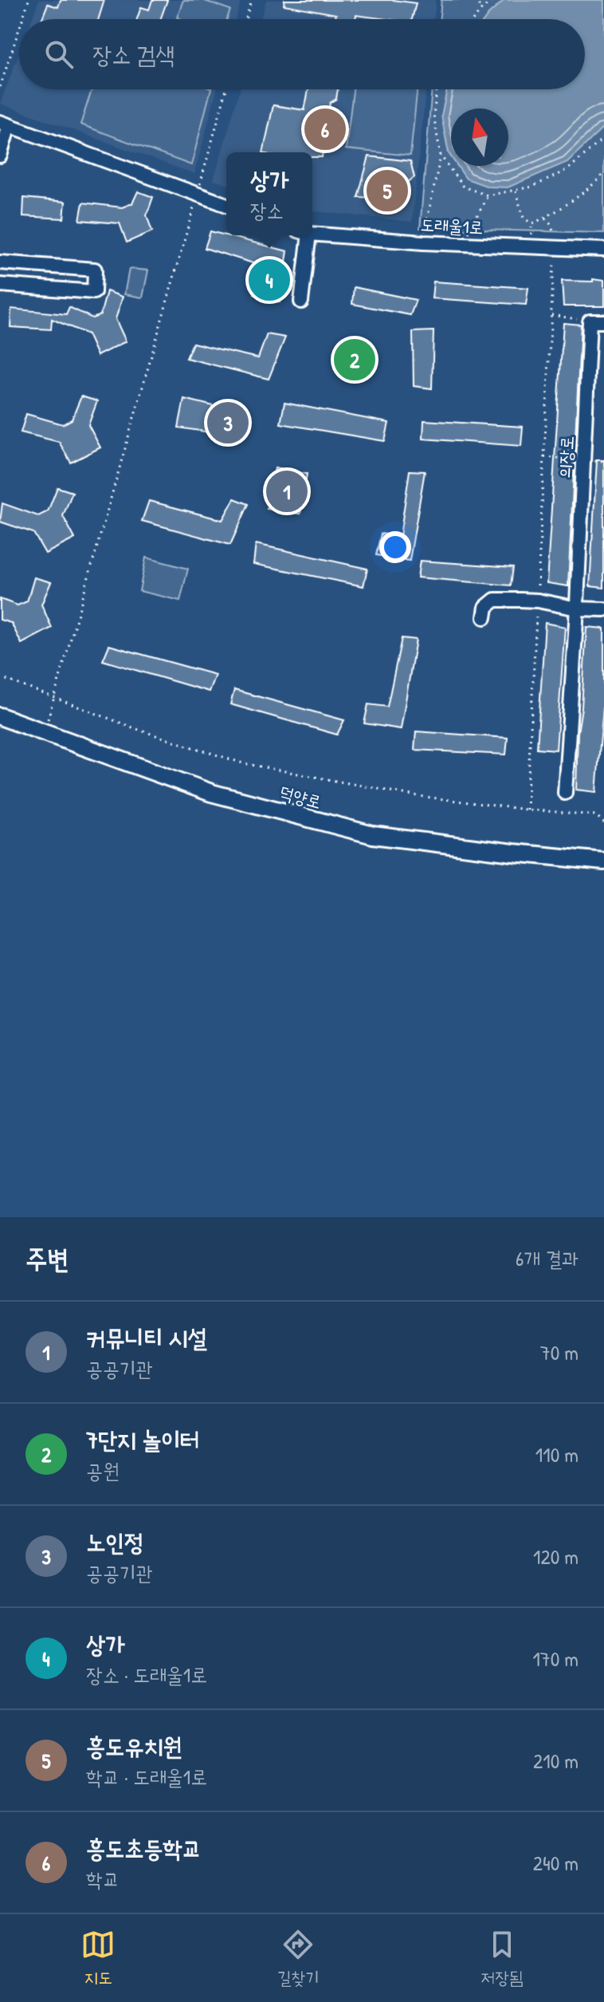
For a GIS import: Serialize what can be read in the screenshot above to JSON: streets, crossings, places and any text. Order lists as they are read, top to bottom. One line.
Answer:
{"streets":{"main road":["덕양로"],"street":["도래울1로","의장로"]},"north":"top","page":{"search":"장소 검색","pins":["6","5","4","2","3","1"],"popup":["상가","장소"],"heading":["주변","6개 결과"],"list":[{"mark":"1","name":"커뮤니티 시설","note":"공공기관","value":"70 m"},{"mark":"2","name":"7단지 놀이터","note":"공원","value":"110 m"},{"mark":"3","name":"노인정","note":"공공기관","value":"120 m"},{"mark":"4","name":"상가","note":"장소 · 도래울1로","value":"170 m"},{"mark":"5","name":"흥도유치원","note":"학교 · 도래울1로","value":"210 m"},{"mark":"6","name":"흥도초등학교","note":"학교","value":"240 m"}],"nav":["지도","길찾기","저장됨"]}}
